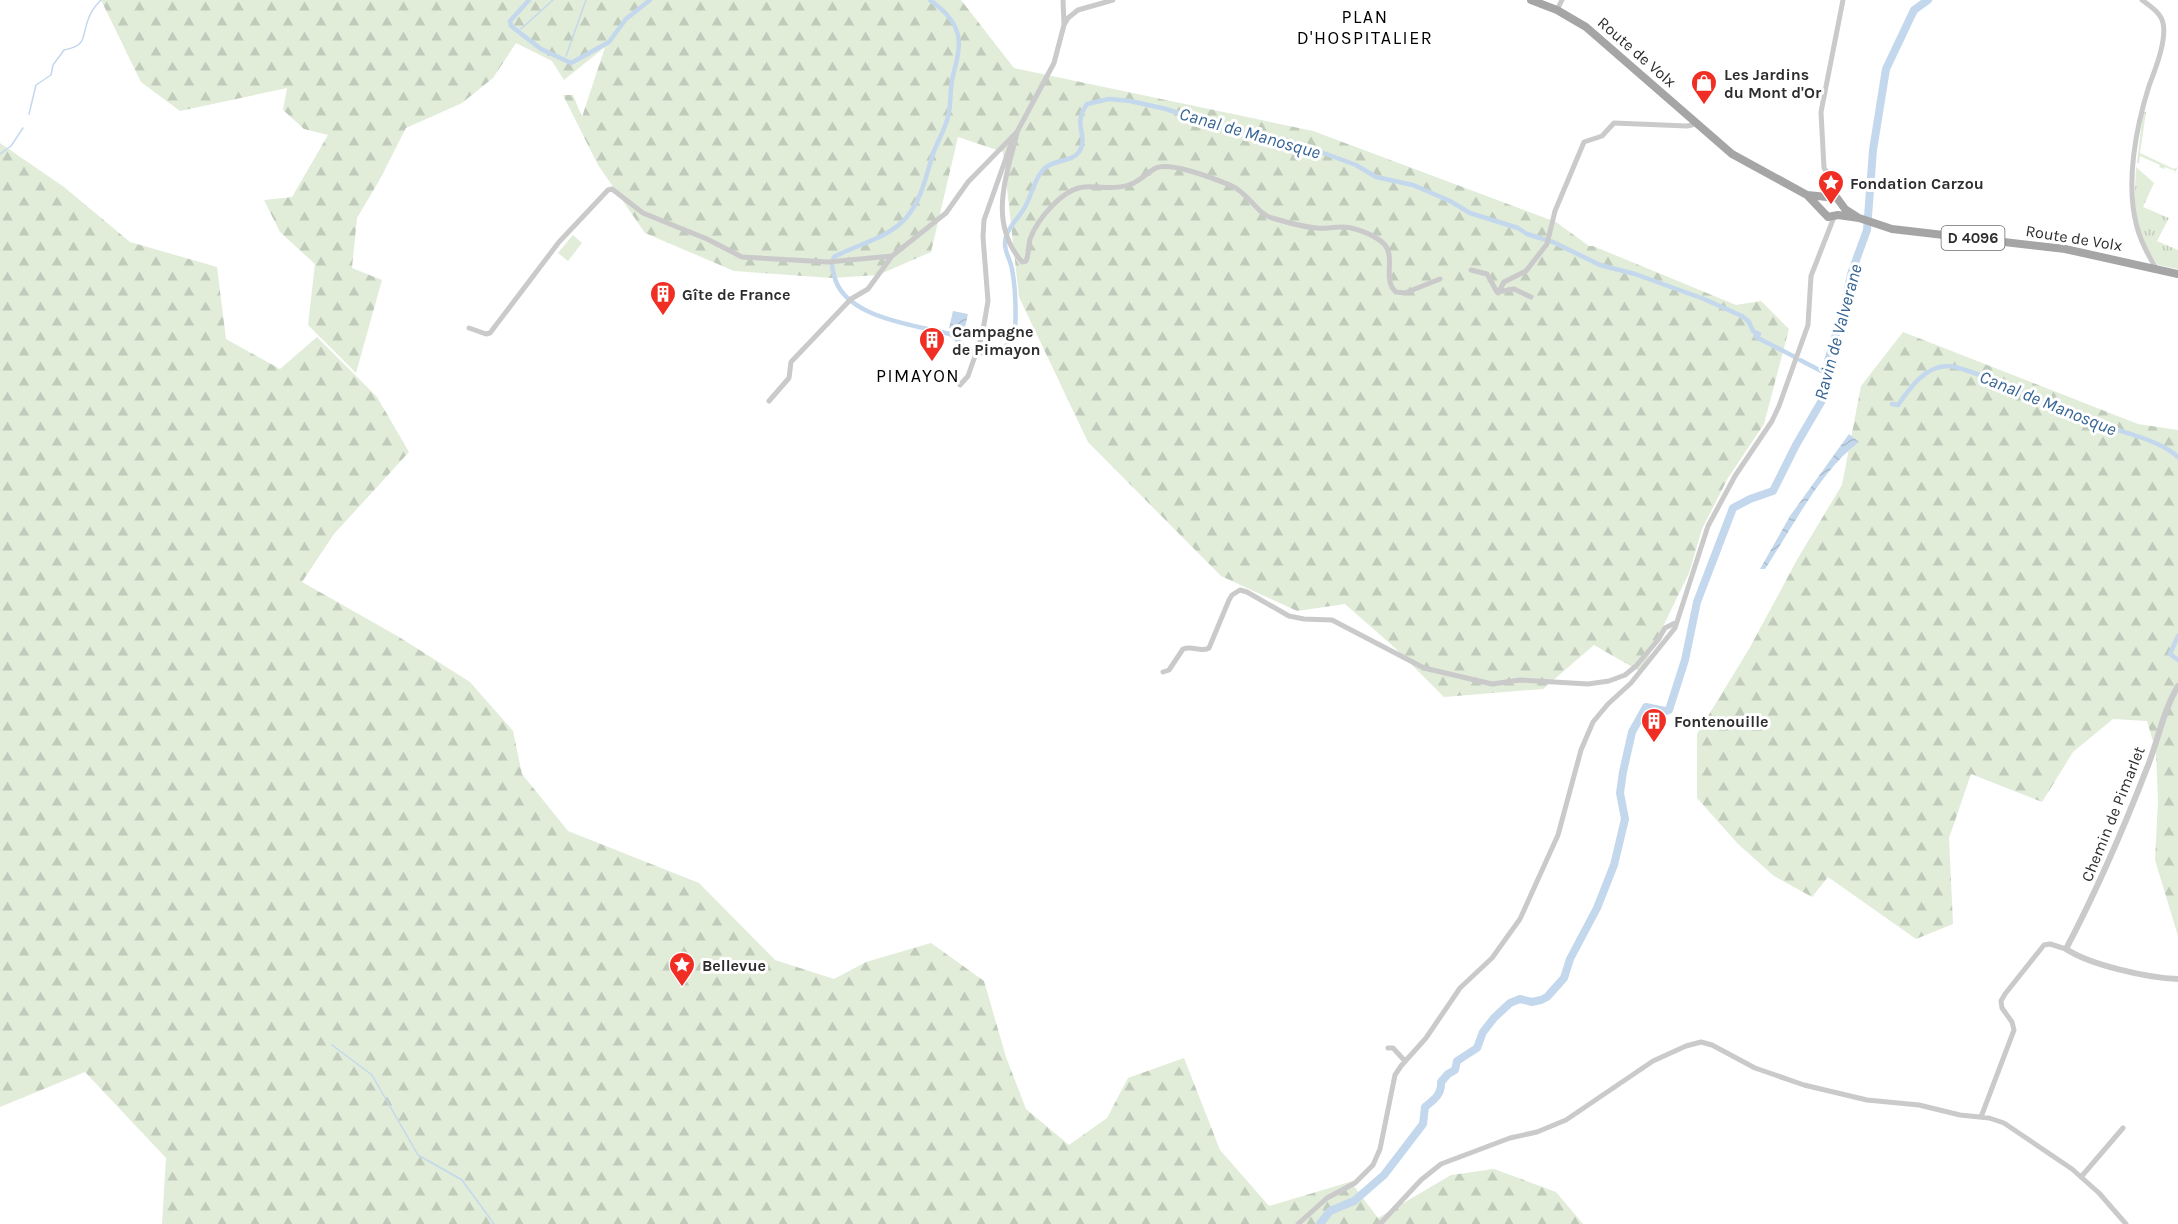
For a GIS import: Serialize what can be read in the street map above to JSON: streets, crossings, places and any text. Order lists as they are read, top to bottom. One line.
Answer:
{"streets":{"main road":["Route de Volx","D 4096"],"street":["Chemin de Pimarlet"]},"districts":["PLAN D'HOSPITALIER","PIMAYON"],"water":["Canal de Manosque","Ravin de Valverane"],"places":{"shop":["Les Jardins du Mont d'Or"],"place":["Fondation Carzou","Bellevue"],"building":["Gîte de France","Campagne de Pimayon","Fontenouille"]}}
